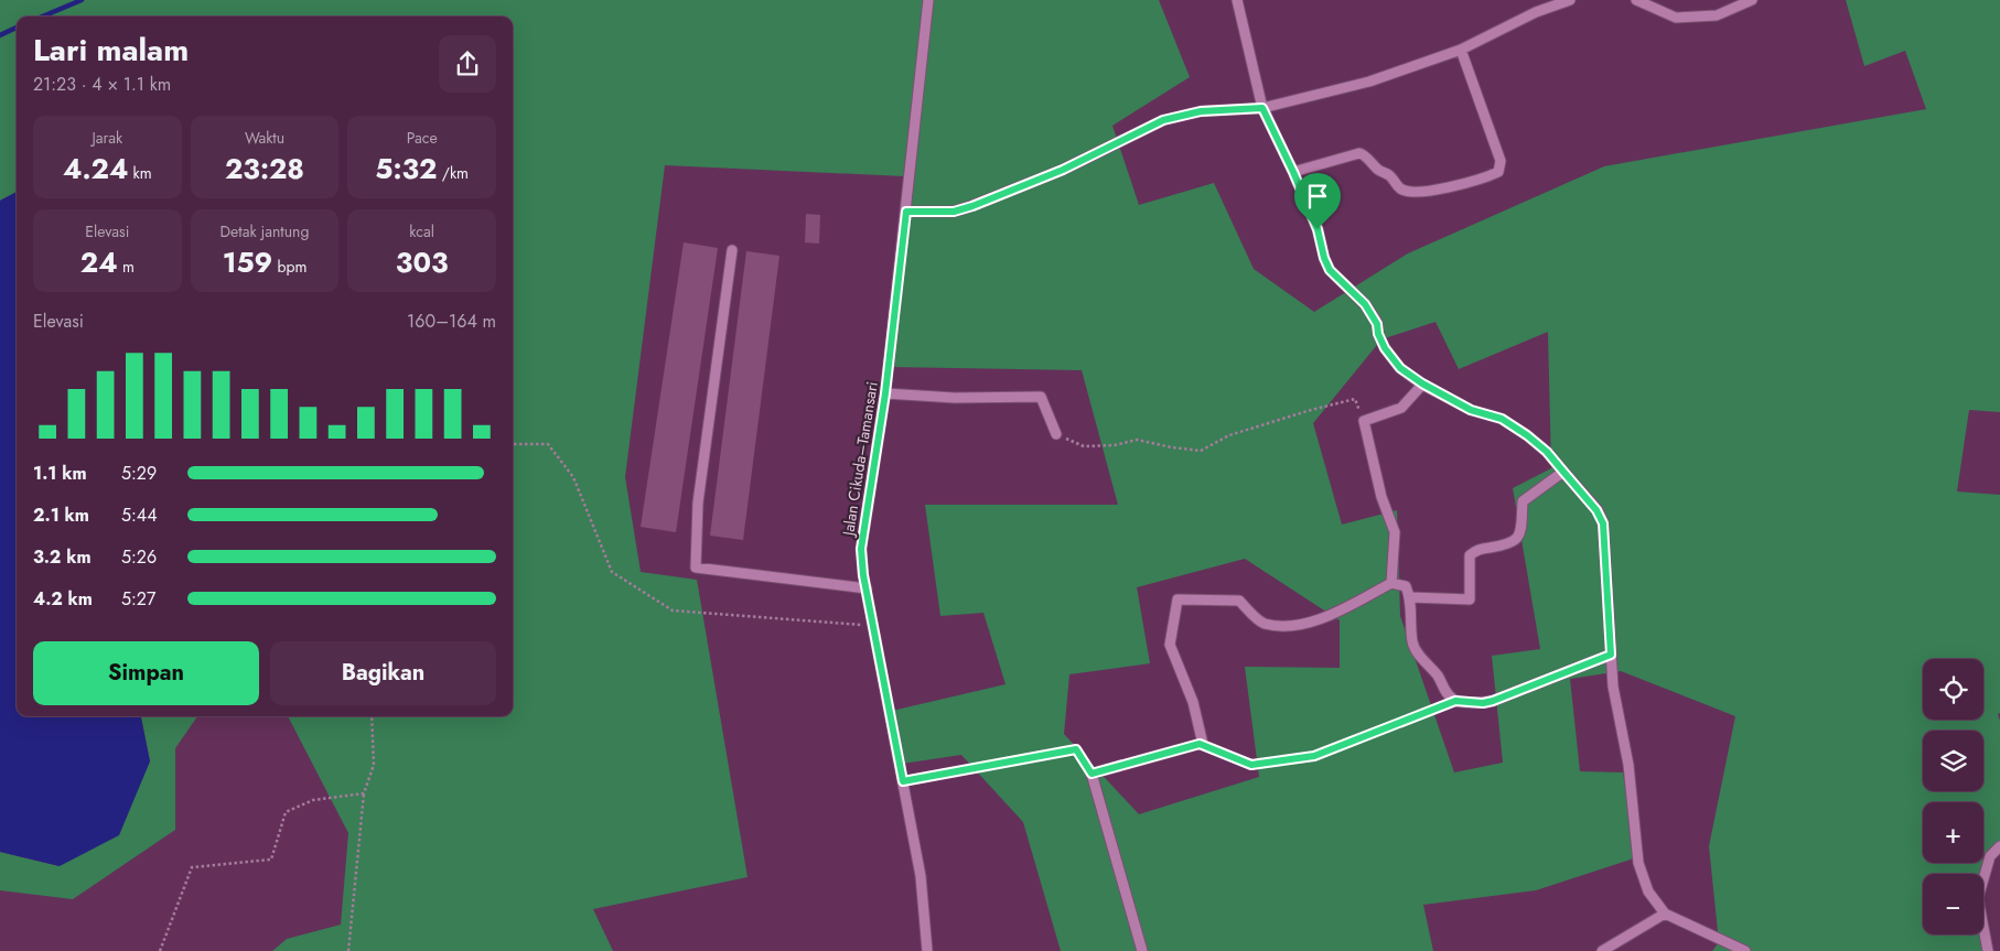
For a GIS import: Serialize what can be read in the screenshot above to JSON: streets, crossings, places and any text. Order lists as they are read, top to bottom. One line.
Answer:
{"streets":{"street":["Jalan Cikuda–Tamansari"]},"page":{"heading":["Lari malam","21:23 · 4 × 1.1 km"],"stats":[["Jarak","4.24 km"],["Waktu","23:28"],["Pace","5:32 /km"],["Elevasi","24 m"],["Detak jantung","159 bpm"],["kcal","303"]],"chart":["Elevasi","160–164 m"],"list":[{"name":"1.1 km","note":"5:29"},{"name":"2.1 km","note":"5:44"},{"name":"3.2 km","note":"5:26"},{"name":"4.2 km","note":"5:27"}],"buttons":["Simpan","Bagikan"],"map_buttons":["+","−"]}}
